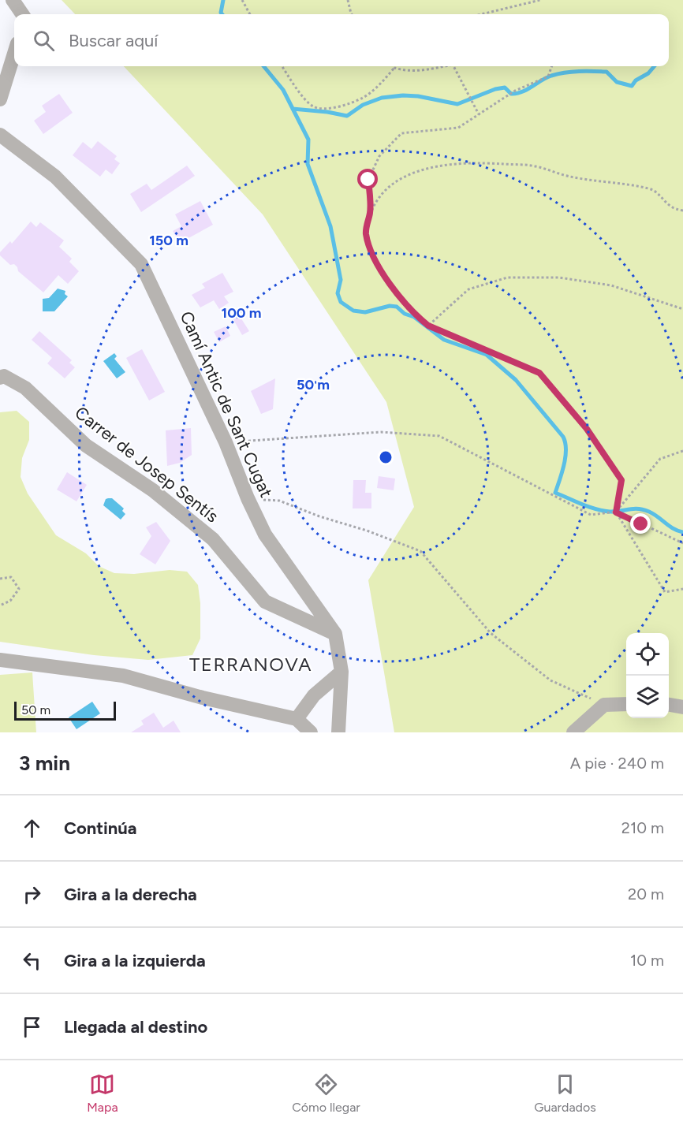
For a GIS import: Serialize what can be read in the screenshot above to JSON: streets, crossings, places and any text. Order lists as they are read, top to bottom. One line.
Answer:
{"streets":{"street":["Camí Antic de Sant Cugat","Carrer de Josep Sentís"]},"crossings":[["Camí Antic de Sant Cugat","Carrer de Josep Sentís"]],"districts":["TERRANOVA"],"scale_bar":"50 m","page":{"search":"Buscar aquí","scale":"50 m","heading":["3 min","A pie · 240 m"],"list":[["Continúa","210 m"],["Gira a la derecha","20 m"],["Gira a la izquierda","10 m"],"Llegada al destino"],"nav":["Mapa","Cómo llegar","Guardados"]},"rings":["150 m","100 m","50 m"]}
